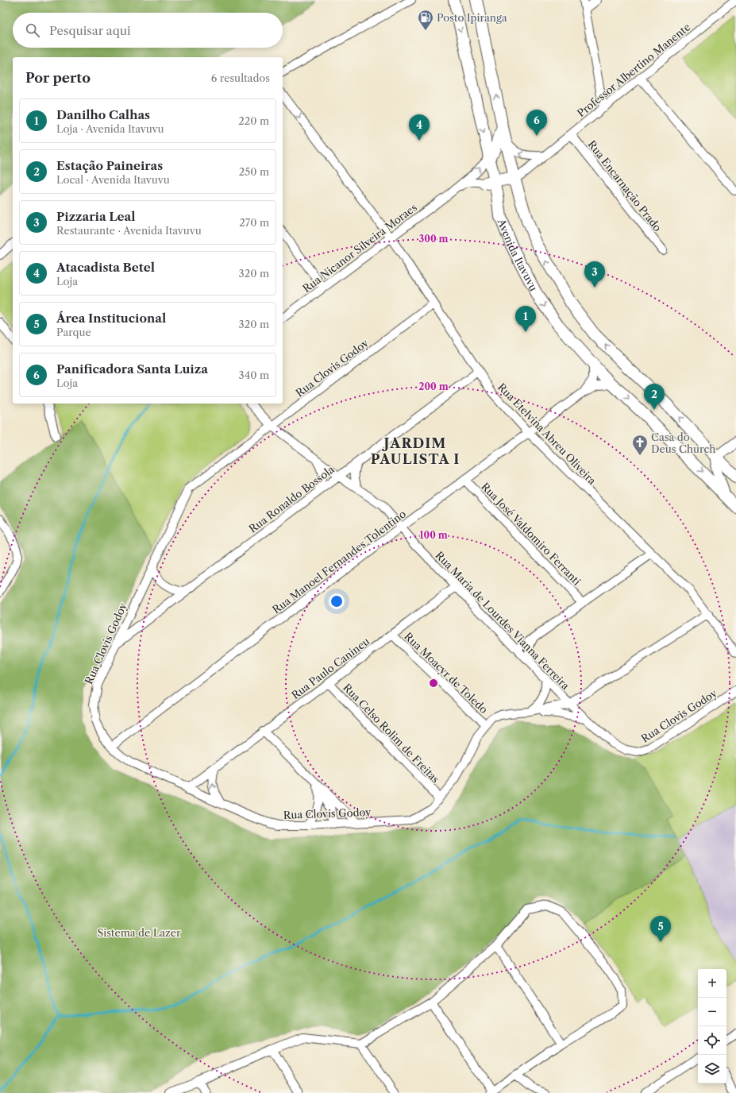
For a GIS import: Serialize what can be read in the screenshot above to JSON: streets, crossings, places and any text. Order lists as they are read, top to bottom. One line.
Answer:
{"streets":{"main road":["Avenida Itavuvu"],"street":["Professor Albertino Manente","Rua Encarnação Prado","Rua Nicanor Silveira Moraes","Rua Clovis Godoy","Rua Etelvina Abreu Oliveira","Rua Ronaldo Bossola","Rua José Valdomiro Ferranti","Rua Manoel Fernandes Tolentino","Rua Maria de Lourdes Vianna Ferreira","Rua Paulo Canineu","Rua Moacyr de Toledo","Rua Celso Rolim de Freitas"]},"crossings":[["Professor Albertino Manente","Rua Encarnação Prado"],["Professor Albertino Manente","Avenida Itavuvu"],["Rua Nicanor Silveira Moraes","Avenida Itavuvu"],["Rua Nicanor Silveira Moraes","Rua Etelvina Abreu Oliveira"],["Avenida Itavuvu","Rua Manoel Fernandes Tolentino"],["Rua Clovis Godoy","Rua Etelvina Abreu Oliveira"],["Rua Clovis Godoy","Rua Ronaldo Bossola"],["Rua Clovis Godoy","Rua Manoel Fernandes Tolentino"],["Rua Clovis Godoy","Rua Maria de Lourdes Vianna Ferreira"],["Rua Clovis Godoy","Rua Paulo Canineu"],["Rua Clovis Godoy","Rua Moacyr de Toledo"],["Rua Clovis Godoy","Rua Celso Rolim de Freitas"],["Rua Etelvina Abreu Oliveira","Rua Ronaldo Bossola"],["Rua Etelvina Abreu Oliveira","Rua Manoel Fernandes Tolentino"],["Rua Ronaldo Bossola","Rua Maria de Lourdes Vianna Ferreira"],["Rua José Valdomiro Ferranti","Rua Manoel Fernandes Tolentino"],["Rua Manoel Fernandes Tolentino","Rua Maria de Lourdes Vianna Ferreira"],["Rua Maria de Lourdes Vianna Ferreira","Rua Paulo Canineu"],["Rua Paulo Canineu","Rua Moacyr de Toledo"],["Rua Paulo Canineu","Rua Celso Rolim de Freitas"]],"districts":["JARDIM PAULISTA I"],"parks":["Sistema de Lazer"],"places":{"fuel station":["Posto Ipiranga"],"church":["Casa do Deus Church"]},"page":{"search":"Pesquisar aqui","heading":["Por perto","6 resultados"],"list":[{"mark":"1","name":"Danilho Calhas","note":"Loja · Avenida Itavuvu","value":"220 m"},{"mark":"2","name":"Estação Paineiras","note":"Local · Avenida Itavuvu","value":"250 m"},{"mark":"3","name":"Pizzaria Leal","note":"Restaurante · Avenida Itavuvu","value":"270 m"},{"mark":"4","name":"Atacadista Betel","note":"Loja","value":"320 m"},{"mark":"5","name":"Área Institucional","note":"Parque","value":"320 m"},{"mark":"6","name":"Panificadora Santa Luiza","note":"Loja","value":"340 m"}],"pins":["6","4","3","1","2","5"],"map_buttons":["+","−"]},"rings":["300 m","200 m","100 m"]}
